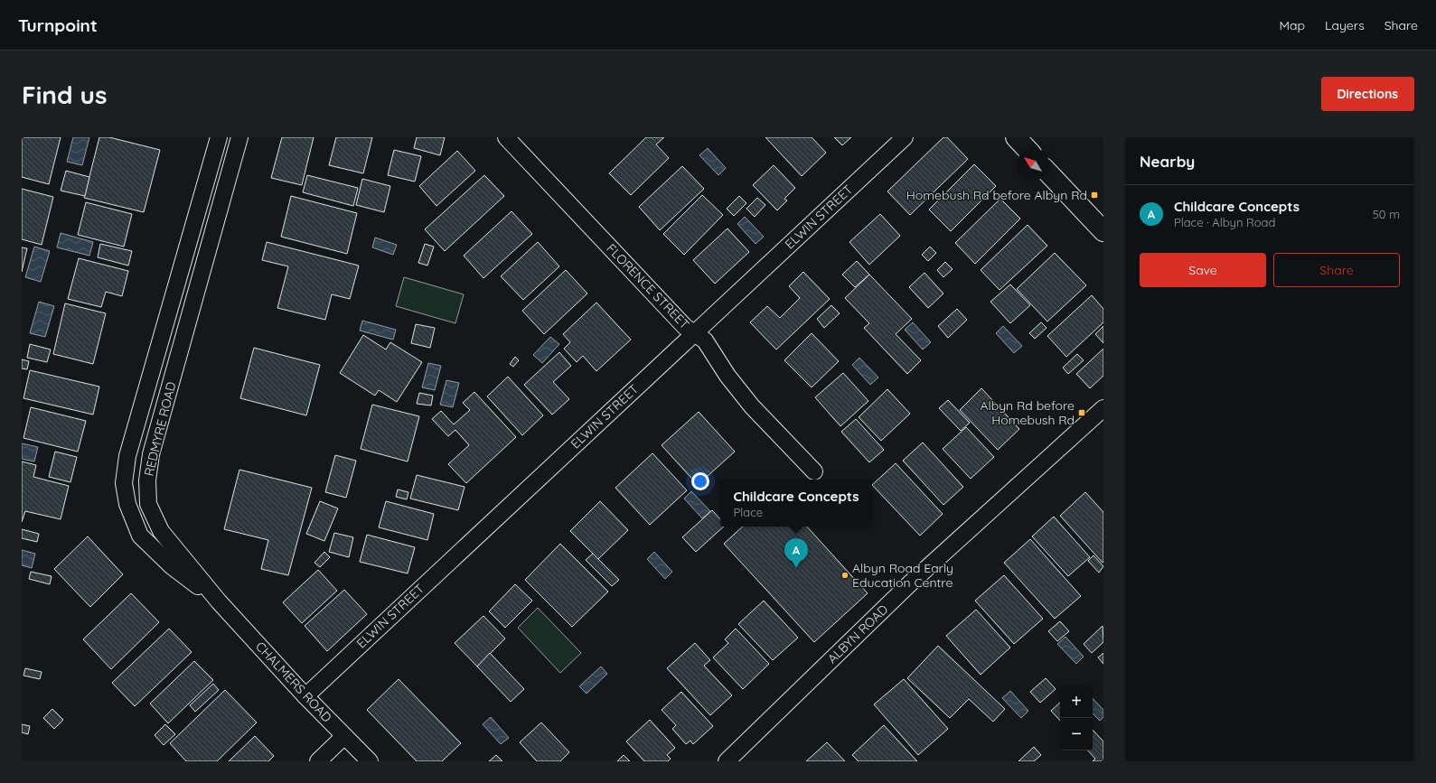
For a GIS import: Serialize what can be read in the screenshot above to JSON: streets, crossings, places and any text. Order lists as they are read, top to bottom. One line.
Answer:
{"streets":{"street":["ELWIN STREET","FLORENCE STREET","REDMYRE ROAD","ALBYN ROAD","CHALMERS ROAD"]},"crossings":[["ELWIN STREET","FLORENCE STREET"],["ELWIN STREET","CHALMERS ROAD"],["REDMYRE ROAD","CHALMERS ROAD"]],"places":{"transit":["Homebush Rd before Albyn Rd","Albyn Rd before Homebush Rd"],"other":["Albyn Road Early Education Centre"]},"north":"top left","page":{"header":"Turnpoint","nav":["Map","Layers","Share"],"buttons":["Directions",["Save","Share"]],"title":"Find us","heading":"Nearby","list":[{"mark":"A","name":"Childcare Concepts","note":"Place · Albyn Road","value":"50 m"}],"popup":["Childcare Concepts","Place"],"pins":"A","map_buttons":["+","−"]}}
